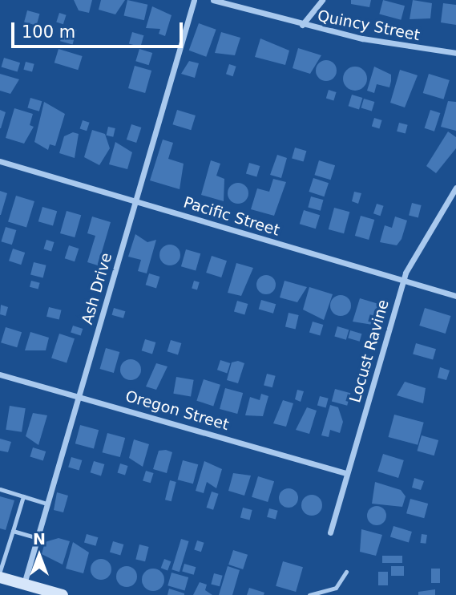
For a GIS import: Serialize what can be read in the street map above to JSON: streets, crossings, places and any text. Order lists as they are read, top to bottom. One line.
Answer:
{"streets":{"street":["Quincy Street","Pacific Street","Ash Drive","Locust Ravine","Oregon Street"]},"crossings":[["Pacific Street","Ash Drive"],["Pacific Street","Locust Ravine"],["Ash Drive","Oregon Street"],["Locust Ravine","Oregon Street"]],"scale_bar":"100 m","north":"top"}
